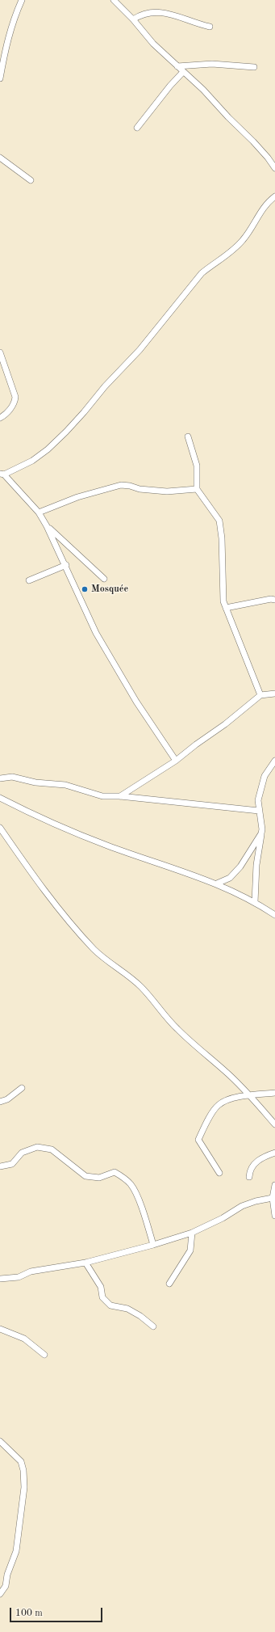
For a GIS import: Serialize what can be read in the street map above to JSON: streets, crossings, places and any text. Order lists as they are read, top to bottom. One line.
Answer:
{"places":["Mosquée"],"scale_bar":"100 m"}
